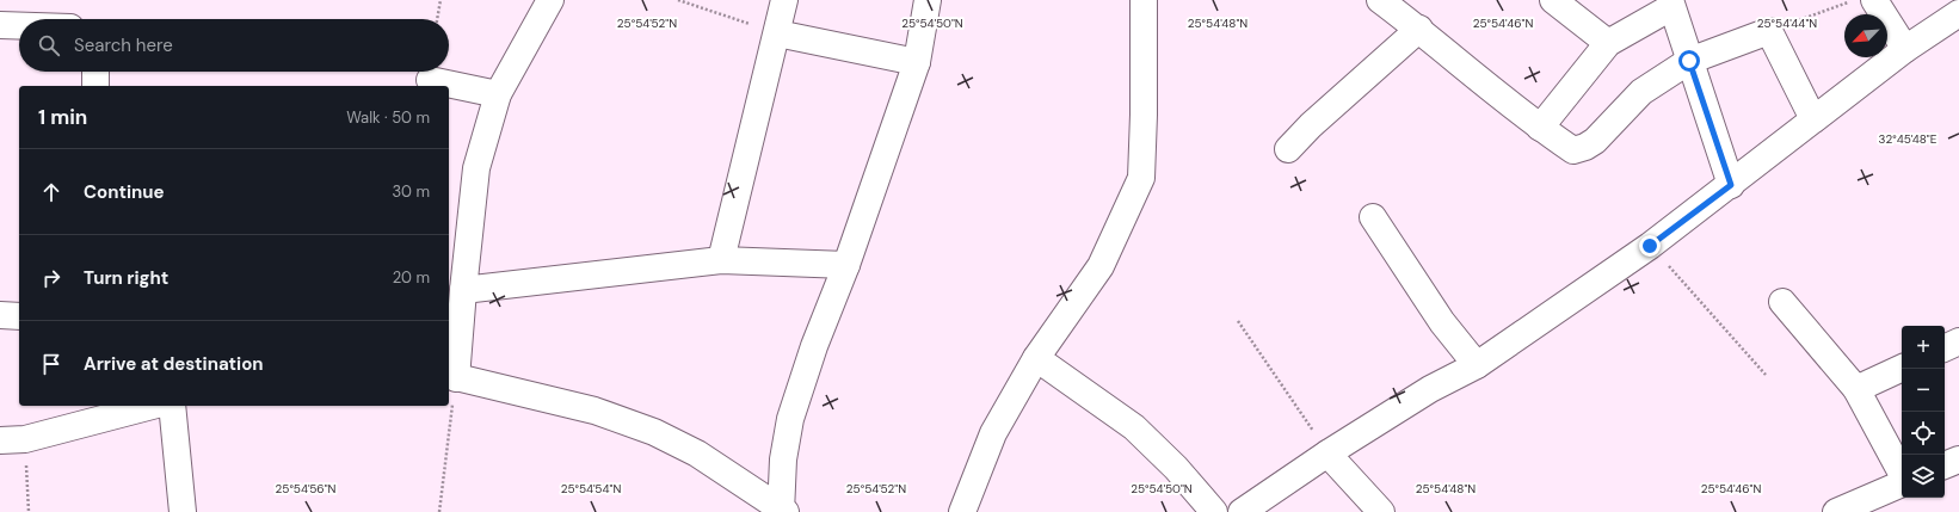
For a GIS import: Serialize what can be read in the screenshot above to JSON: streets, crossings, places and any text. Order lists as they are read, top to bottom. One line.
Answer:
{"north":"bottom left","page":{"search":"Search here","heading":["1 min","Walk · 50 m"],"list":[["Continue","30 m"],["Turn right","20 m"],"Arrive at destination"],"map_buttons":["+","−"]},"coordinates":["25°54'50\"N","25°54'48\"N","25°54'46\"N","25°54'52\"N","25°54'44\"N","32°45'48\"E","25°54'56\"N","25°54'54\"N"]}
